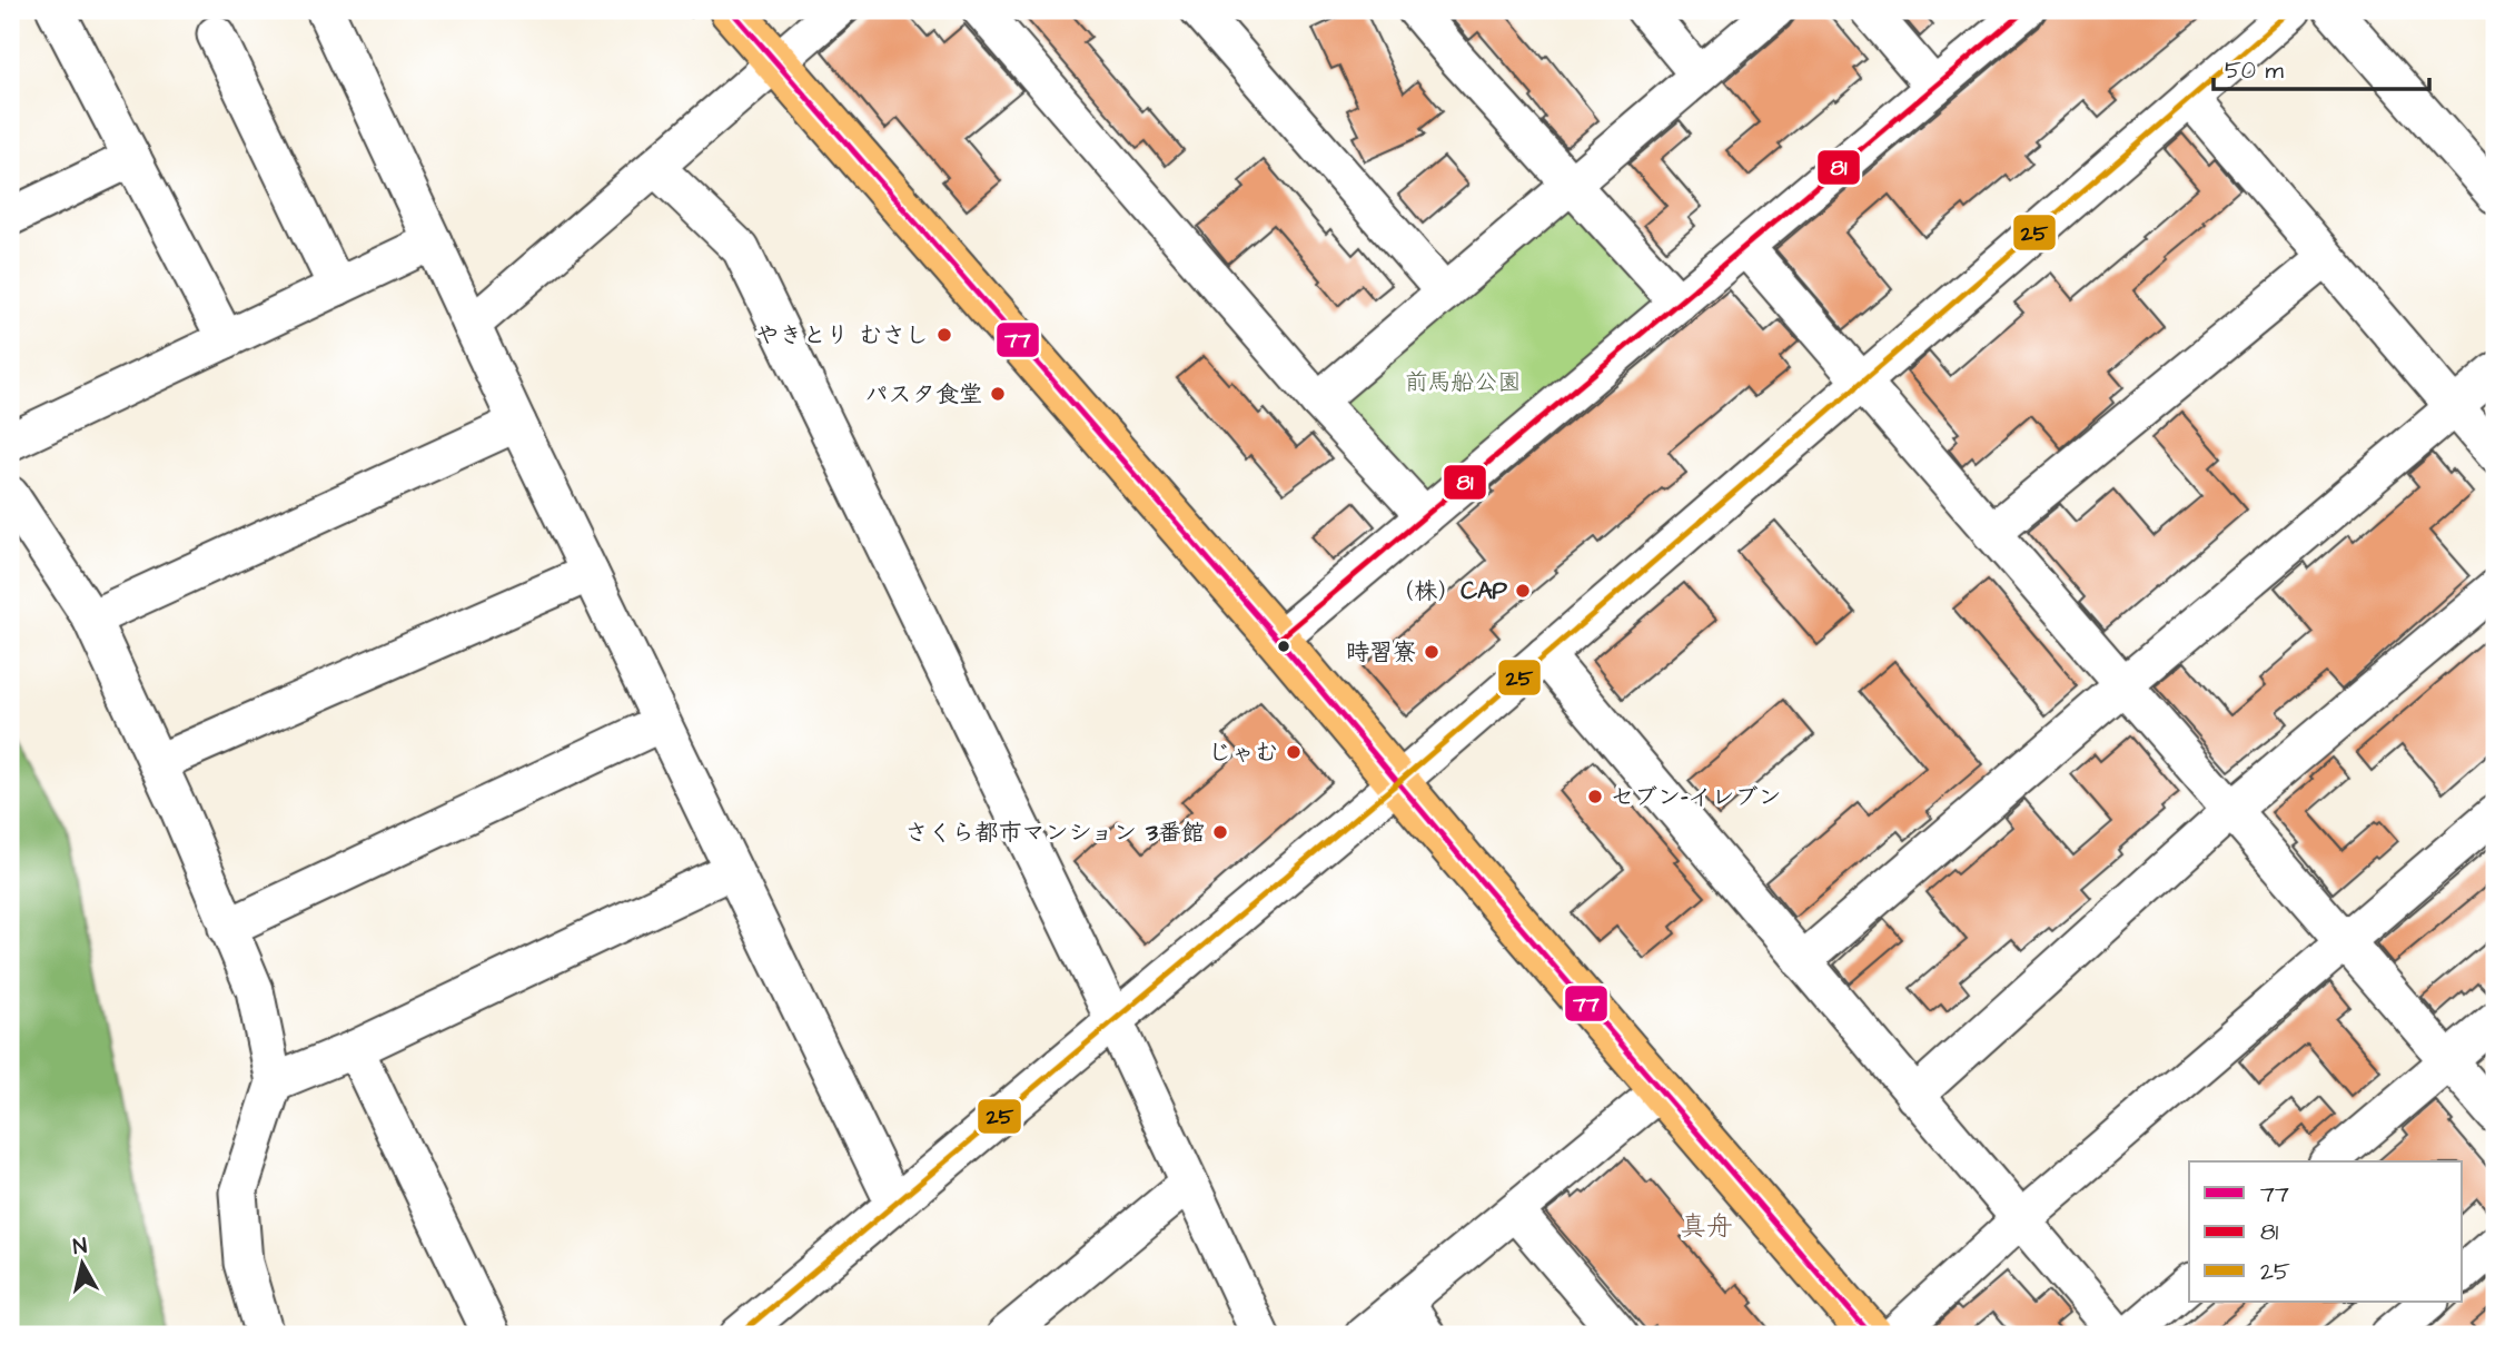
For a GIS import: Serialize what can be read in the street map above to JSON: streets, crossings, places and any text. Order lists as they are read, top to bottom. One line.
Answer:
{"districts":["真舟"],"parks":["前馬船公園"],"places":["やきとり むさし","パスタ食堂","（株）CAP","時習寮","じゃむ","セブン-イレブン","さくら都市マンション 3番館"],"lines":["transit line 77","transit line 81","transit line 25"],"legend":["77","81","25"],"scale_bar":"50 m","north":"top"}
